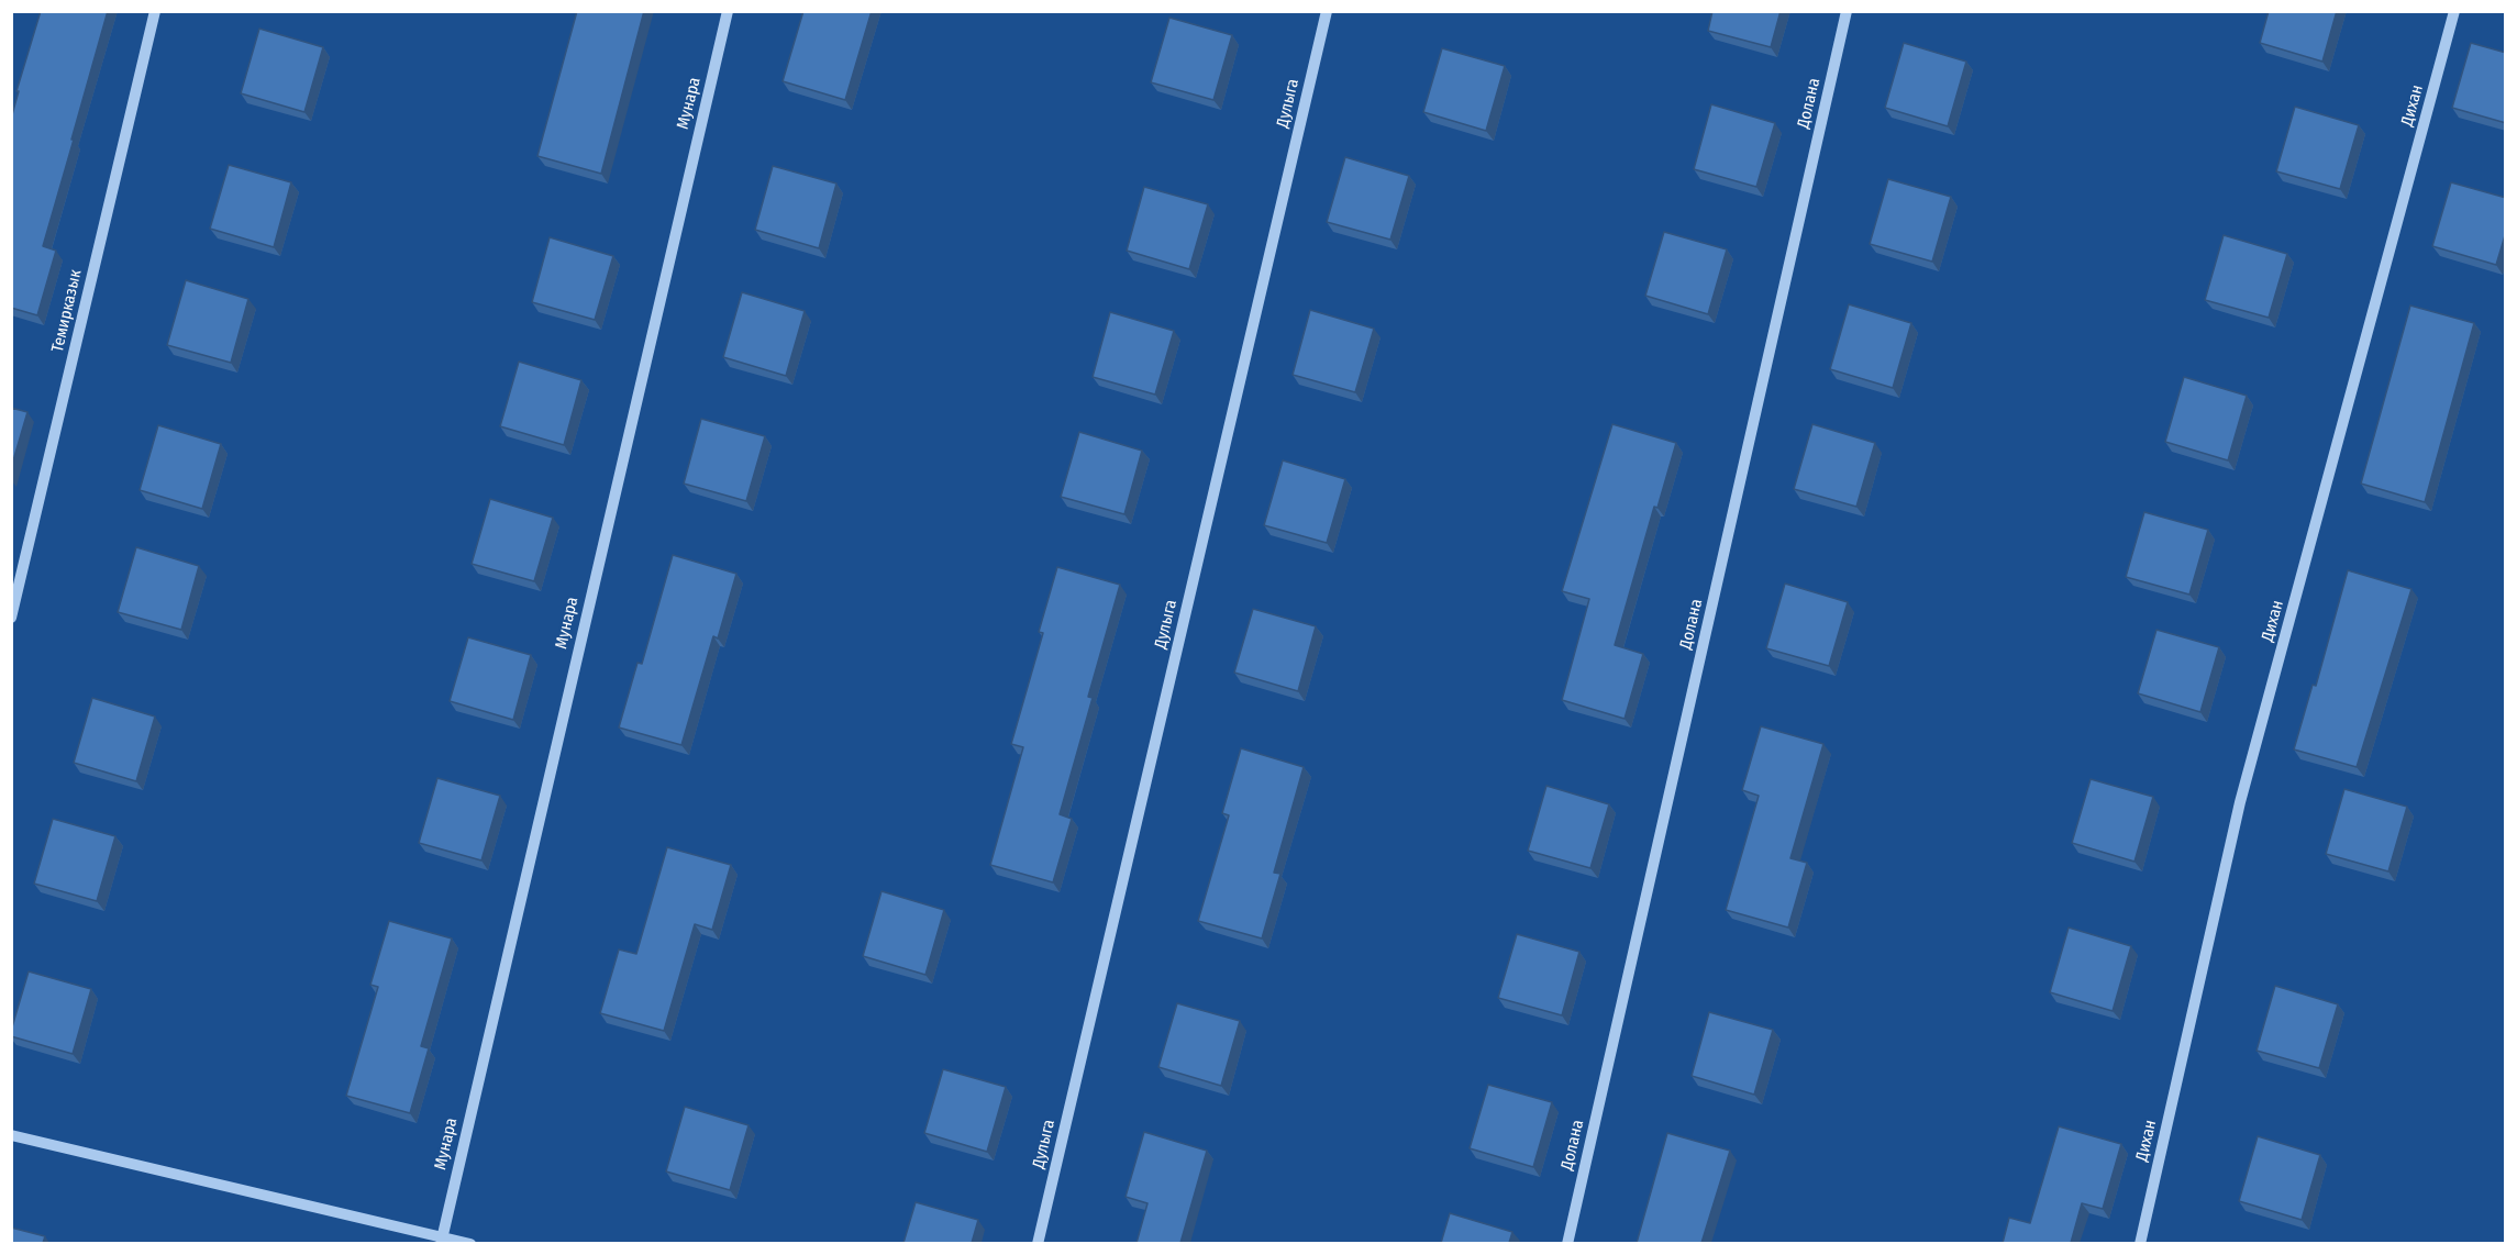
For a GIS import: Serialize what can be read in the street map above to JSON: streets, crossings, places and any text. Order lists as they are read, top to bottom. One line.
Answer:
{"streets":{"street":["Мунара","Дулыга","Долана","Дихан","Темирказык"]}}
